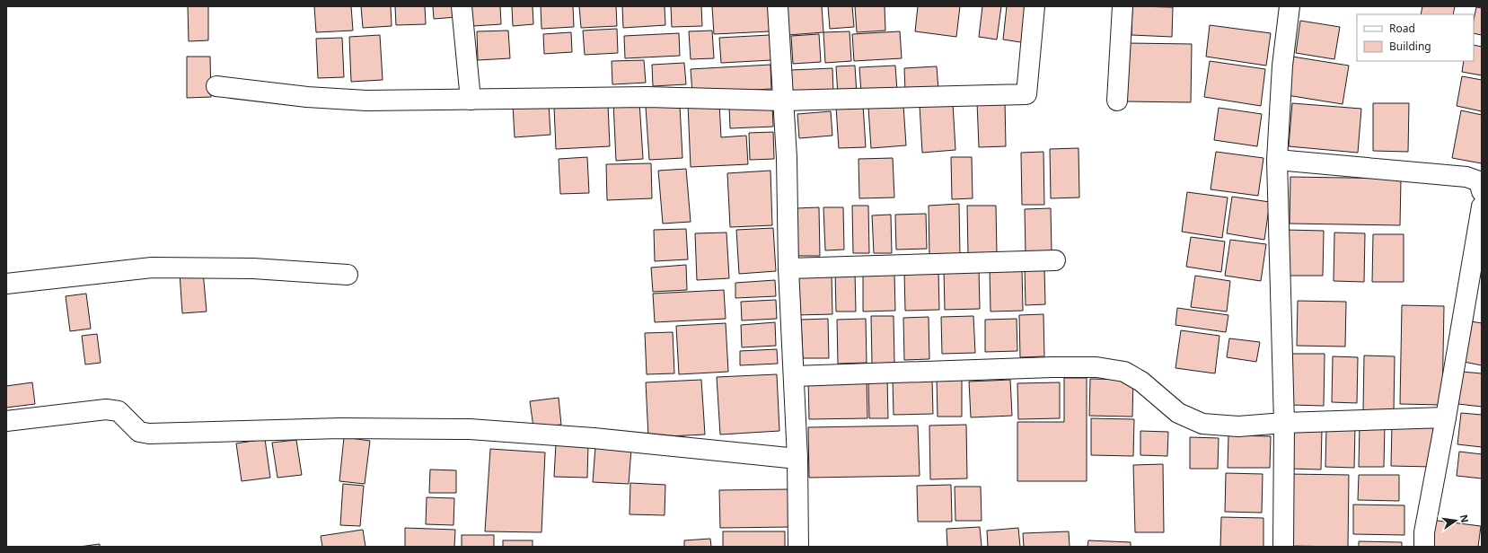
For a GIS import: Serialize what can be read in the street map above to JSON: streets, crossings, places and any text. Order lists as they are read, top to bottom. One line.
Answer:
{"legend":["Road","Building"],"north":"right"}
